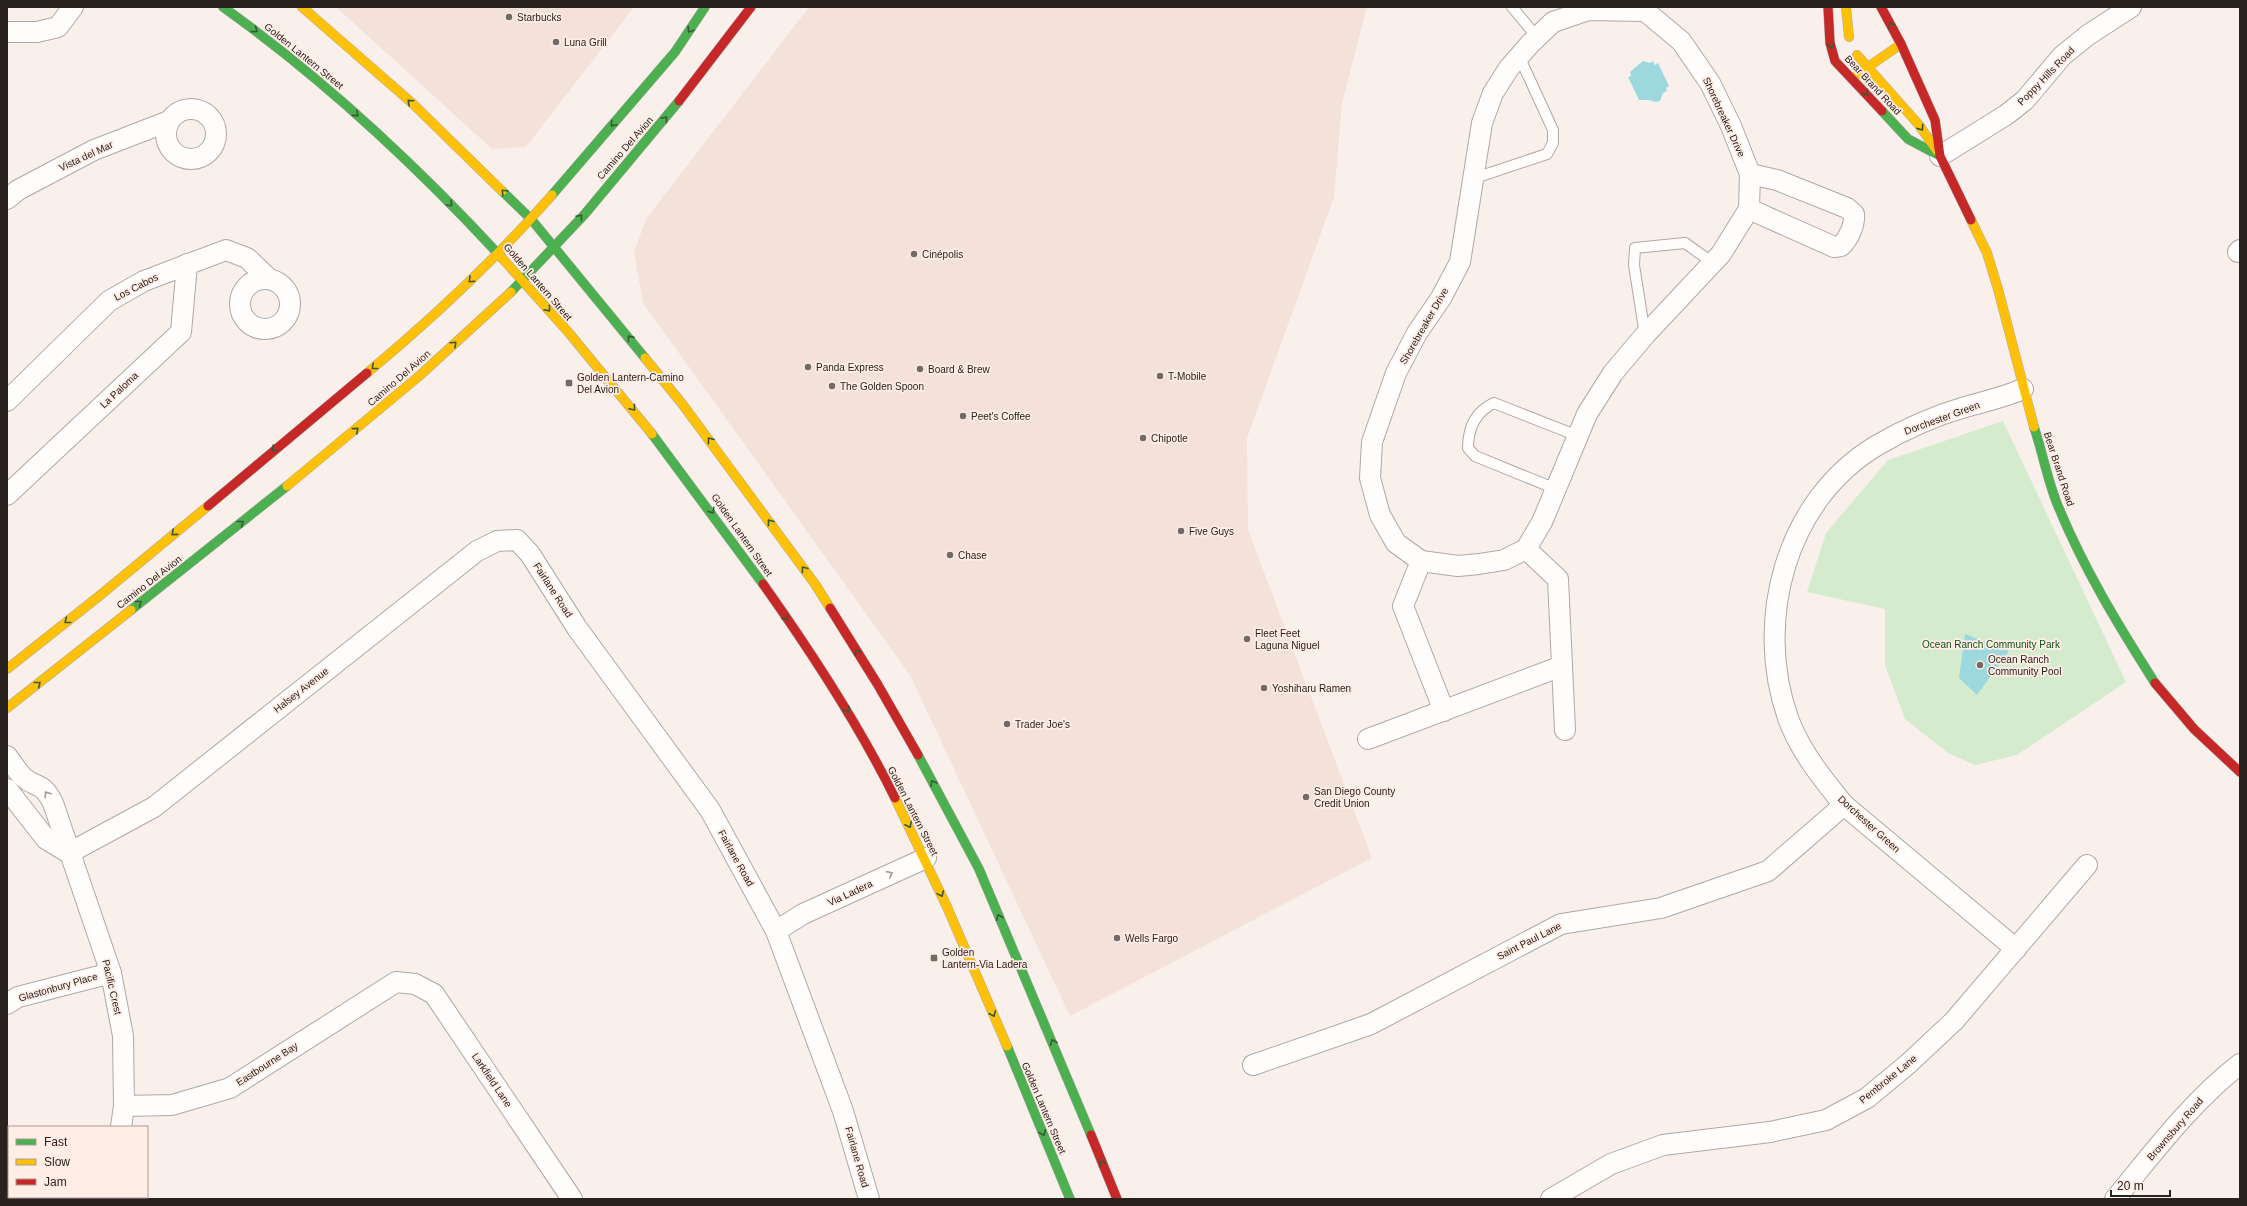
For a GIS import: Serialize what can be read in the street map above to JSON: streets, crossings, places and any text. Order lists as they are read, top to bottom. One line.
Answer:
{"streets":{"main road":["Golden Lantern Street","Bear Brand Road","Camino Del Avion"],"street":["Poppy Hills Road","Shorebreaker Drive","Vista del Mar","Los Cabos","La Paloma","Dorchester Green","Fairlane Road","Halsey Avenue","Via Ladera","Saint Paul Lane","Glastonbury Place","Pacific Crest","Eastbourne Bay","Pembroke Lane","Larkfield Lane","Brownsbury Road"]},"crossings":[["Golden Lantern Street","Camino Del Avion"],["Golden Lantern Street","Via Ladera"],["Poppy Hills Road","Bear Brand Road"],["Bear Brand Road","Dorchester Green"],["Los Cabos","La Paloma"],["Dorchester Green","Saint Paul Lane"],["Dorchester Green","Pembroke Lane"],["Fairlane Road","Halsey Avenue"],["Fairlane Road","Via Ladera"],["Halsey Avenue","Pacific Crest"],["Glastonbury Place","Pacific Crest"],["Pacific Crest","Eastbourne Bay"],["Eastbourne Bay","Larkfield Lane"]],"one_way":["Via Ladera"],"parks":["Ocean Ranch Community Park"],"places":{"other":["Starbucks","Luna Grill","Cinépolis","Panda Express","Board & Brew","T-Mobile","The Golden Spoon","Peet's Coffee","Chipotle","Five Guys","Chase","Fleet Feet Laguna Niguel","Ocean Ranch Community Pool","Yoshiharu Ramen","Trader Joe's","San Diego County Credit Union","Wells Fargo"],"transit":["Golden Lantern-Camino Del Avion","Golden Lantern-Via Ladera"]},"legend":["Fast","Slow","Jam"],"scale_bar":"20 m"}
